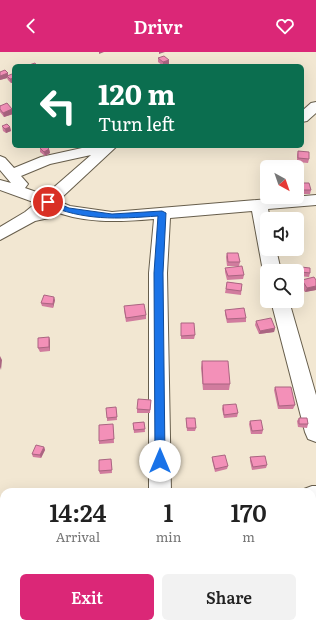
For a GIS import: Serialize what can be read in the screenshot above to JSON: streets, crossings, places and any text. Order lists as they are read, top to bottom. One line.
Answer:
{"north":"bottom right","page":{"header":"Drivr","turn":["120 m","Turn left"],"eta":["14:24","Arrival","1","min","170","m"],"buttons":["Exit","Share"]}}
